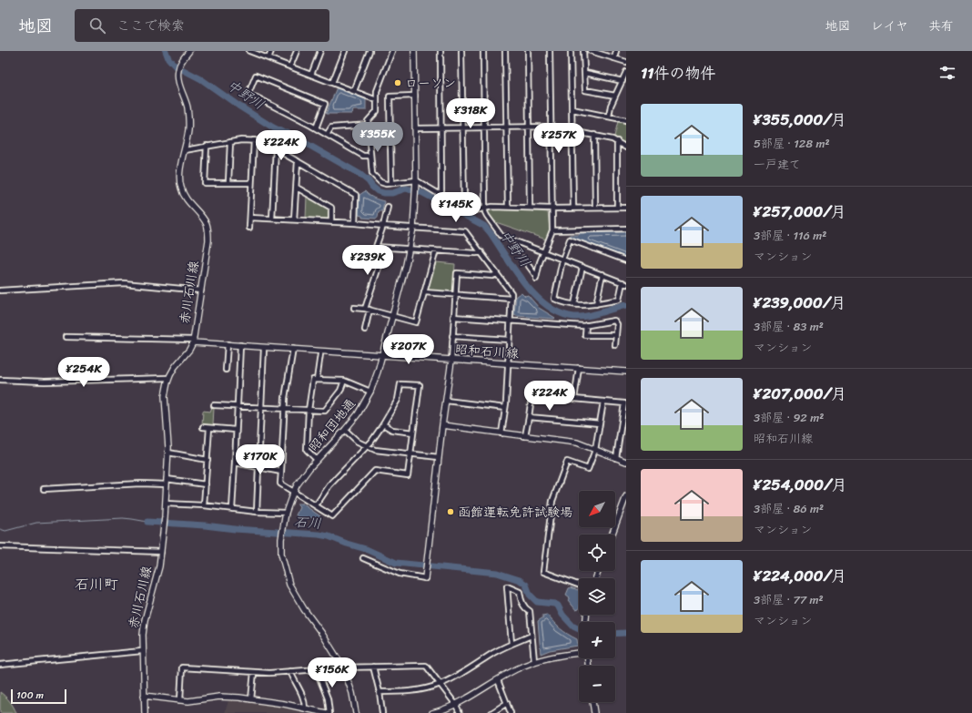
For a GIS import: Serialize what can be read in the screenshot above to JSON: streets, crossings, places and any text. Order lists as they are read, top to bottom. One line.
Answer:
{"streets":{"street":["赤川石川線","昭和石川線","昭和団地通"]},"crossings":[["赤川石川線","昭和石川線"],["昭和石川線","昭和団地通"]],"districts":["石川町"],"water":["中野川","石川"],"places":["ローソン","函館運転免許試験場"],"scale_bar":"100 m","north":"bottom left","page":{"header":"地図","search":"ここで検索","nav":["地図","レイヤ","共有"],"heading":"11件の物件","list":[{"name":"¥355,000/月","note":"5部屋 · 128 m² · 一戸建て"},{"name":"¥257,000/月","note":"3部屋 · 116 m² · マンション"},{"name":"¥239,000/月","note":"3部屋 · 83 m² · マンション"},{"name":"¥207,000/月","note":"3部屋 · 92 m² · 昭和石川線"},{"name":"¥254,000/月","note":"3部屋 · 86 m² · マンション"},{"name":"¥224,000/月","note":"3部屋 · 77 m² · マンション"}],"price":["¥318K","¥355K","¥257K","¥224K","¥145K","¥239K","¥207K","¥254K","¥224K","¥170K","¥156K"],"map_buttons":["+","−"],"scale":"100 m"}}
